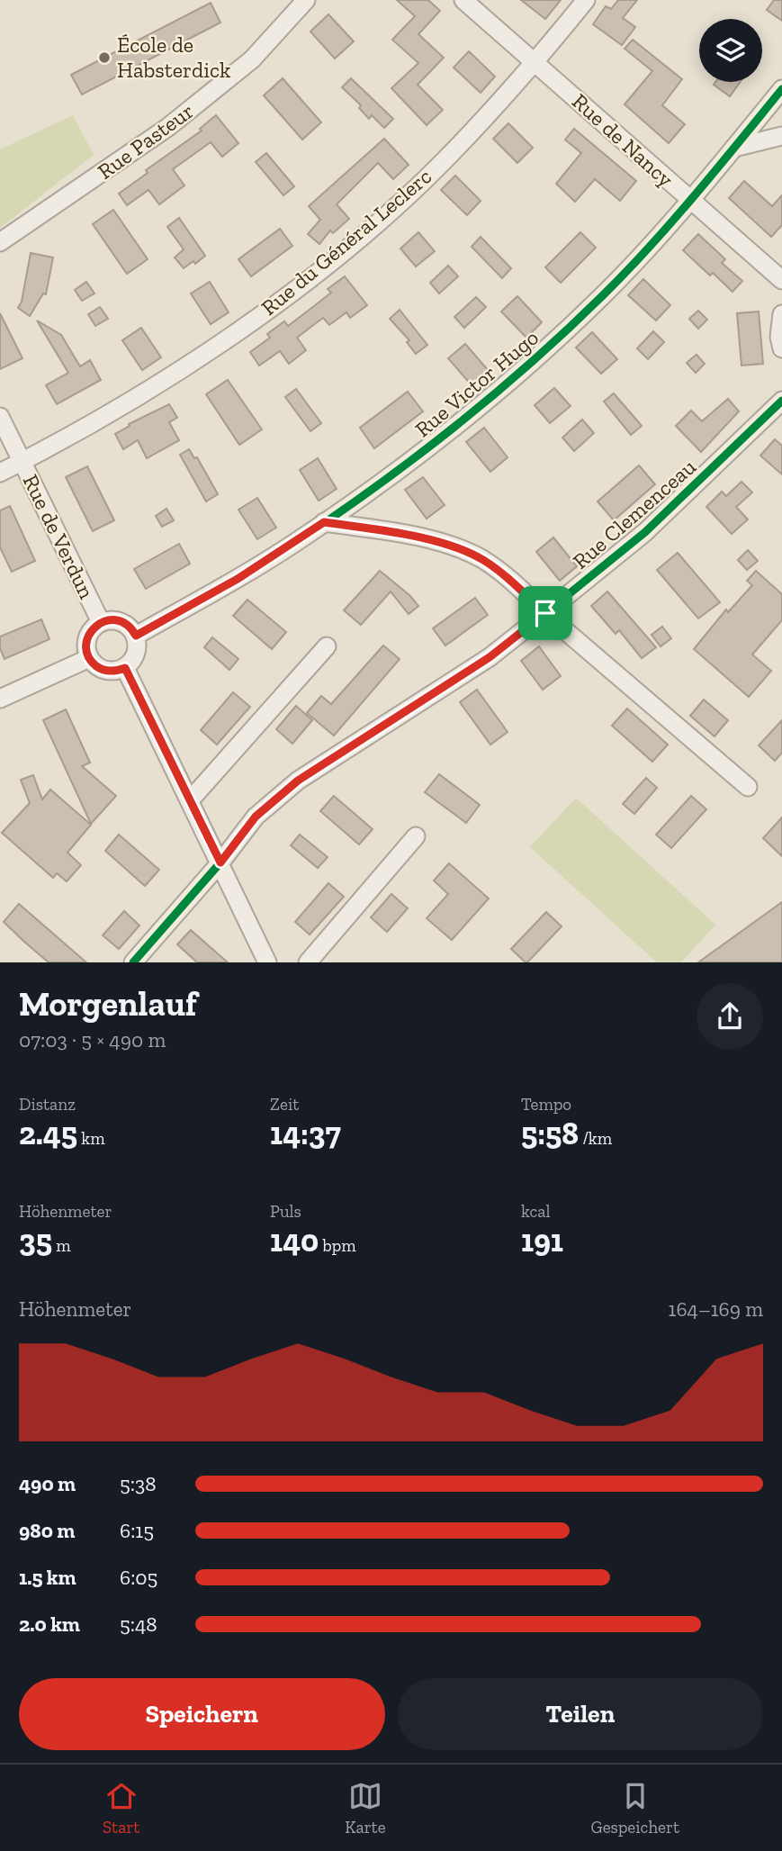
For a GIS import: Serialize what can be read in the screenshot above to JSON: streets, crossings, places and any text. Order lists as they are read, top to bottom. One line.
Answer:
{"streets":{"street":["Rue de Nancy","Rue Pasteur","Rue du Général Leclerc","Rue Victor Hugo","Rue Clemenceau","Rue de Verdun"]},"crossings":[["Rue de Nancy","Rue du Général Leclerc"],["Rue de Nancy","Rue Victor Hugo"],["Rue du Général Leclerc","Rue de Verdun"],["Rue Victor Hugo","Rue de Verdun"]],"places":["École de Habsterdick"],"page":{"heading":["Morgenlauf","07:03 · 5 × 490 m"],"stats":[["Distanz","2.45 km"],["Zeit","14:37"],["Tempo","5:58 /km"],["Höhenmeter","35 m"],["Puls","140 bpm"],["kcal","191"]],"chart":["Höhenmeter","164–169 m"],"list":[{"name":"490 m","note":"5:38"},{"name":"980 m","note":"6:15"},{"name":"1.5 km","note":"6:05"},{"name":"2.0 km","note":"5:48"}],"buttons":["Speichern","Teilen"],"tabs":["Start","Karte","Gespeichert"]}}
